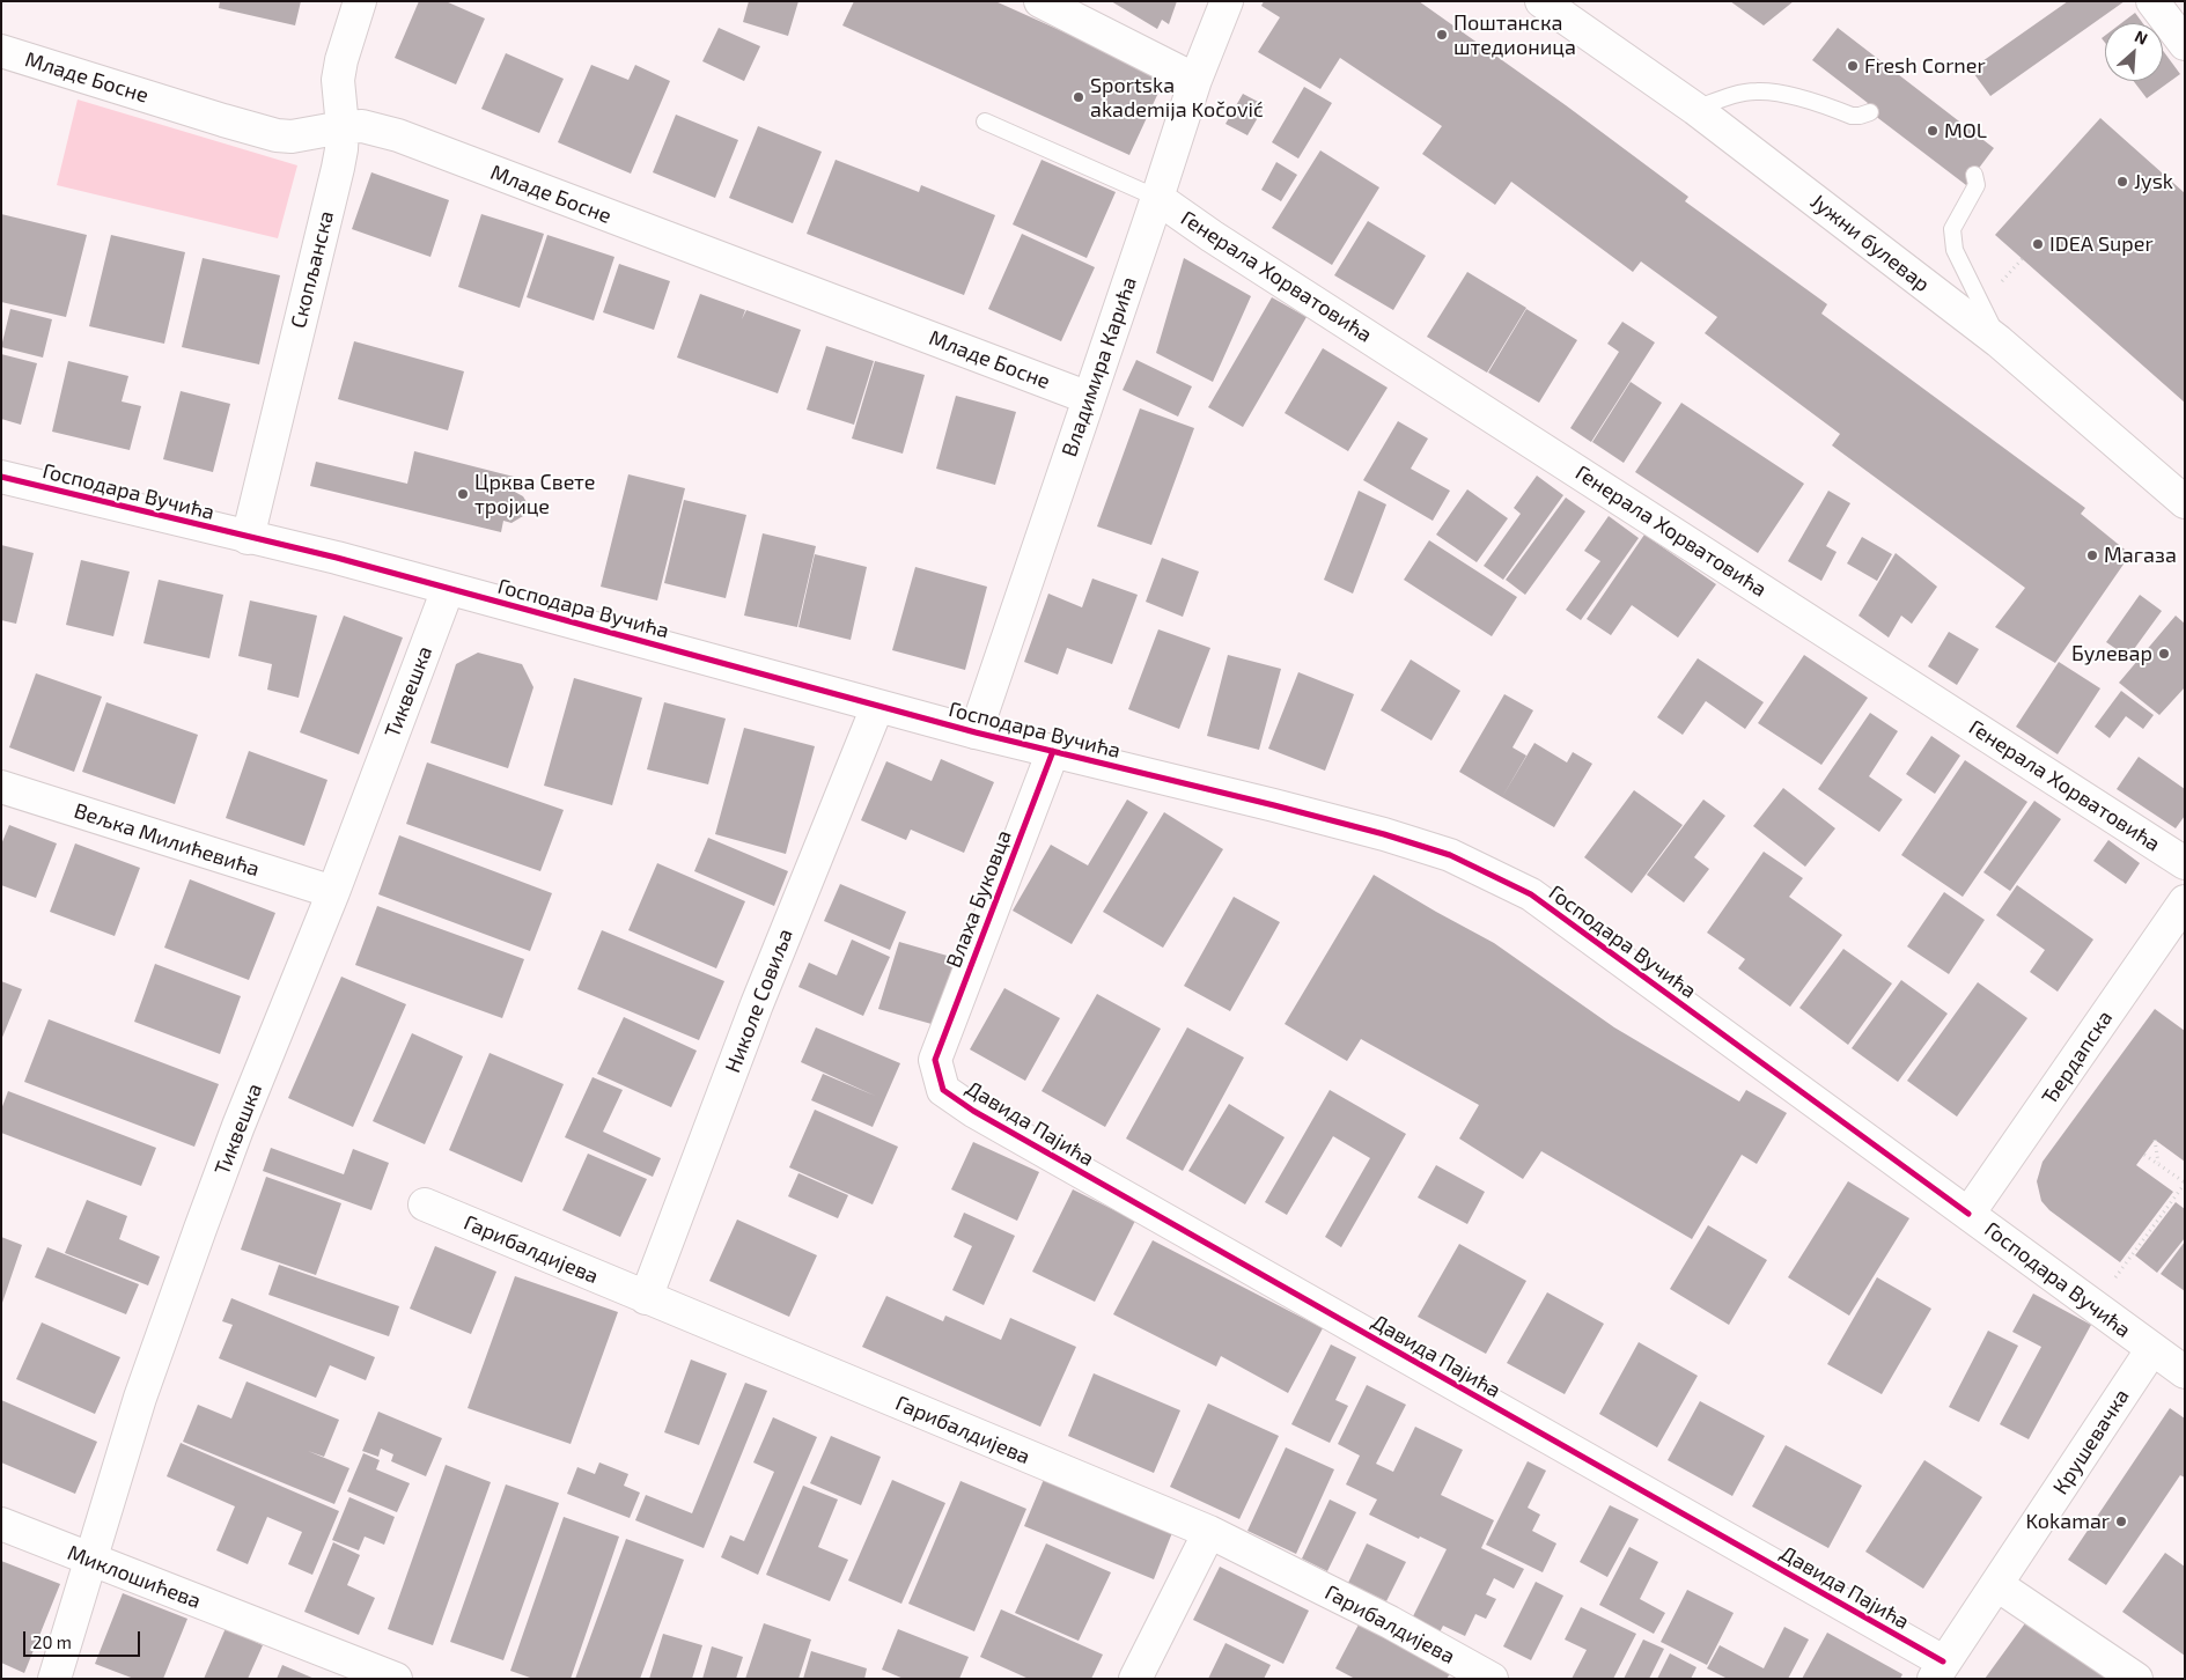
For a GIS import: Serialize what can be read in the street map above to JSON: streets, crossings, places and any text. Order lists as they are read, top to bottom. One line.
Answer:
{"streets":{"street":["Младе Босне","Јужни булевар","Скопљанска","Генерала Хорватовића","Владимира Карића","Господара Вучића","Тиквешка","Вељка Милићевића","Влаха Буковца","Николе Совиља","Ђердапска","Давида Пајића","Гарибалдијева","Крушевачка","Миклошићева"]},"crossings":[["Младе Босне","Скопљанска"],["Младе Босне","Владимира Карића"],["Скопљанска","Господара Вучића"],["Генерала Хорватовића","Владимира Карића"],["Владимира Карића","Господара Вучића"],["Господара Вучића","Тиквешка"],["Господара Вучића","Влаха Буковца"],["Господара Вучића","Николе Совиља"],["Господара Вучића","Ђердапска"],["Господара Вучића","Крушевачка"],["Тиквешка","Вељка Милићевића"],["Тиквешка","Миклошићева"],["Влаха Буковца","Давида Пајића"],["Николе Совиља","Гарибалдијева"],["Давида Пајића","Крушевачка"]],"places":["Поштанска штедионица","Fresh Corner","Sportska akademija Kočović","MOL","Jysk","IDEA Super","Црква Свете тројице","Магаза","Булевар","Kokamar"],"scale_bar":"20 m","north":"top right"}
